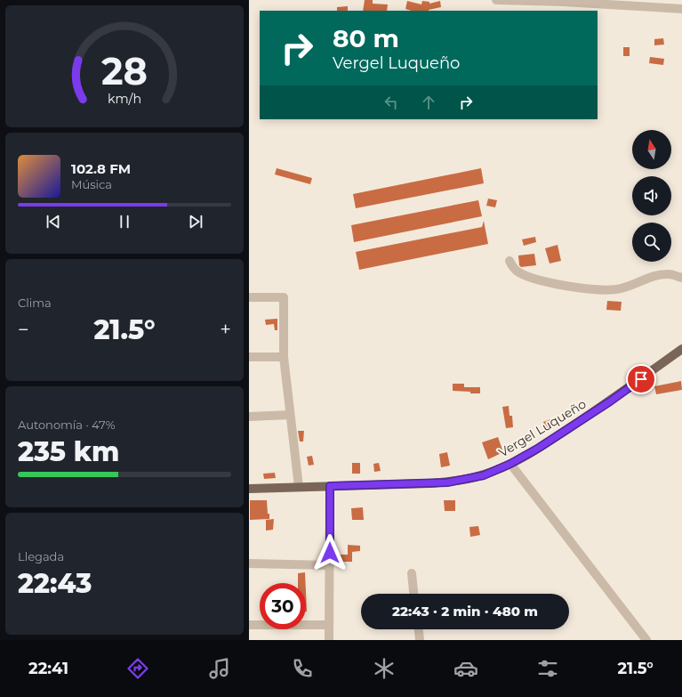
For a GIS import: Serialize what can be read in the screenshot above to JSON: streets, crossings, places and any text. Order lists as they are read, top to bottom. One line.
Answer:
{"streets":{"main road":["Vergel Luqueño"]},"north":"top","page":{"turn":["80 m","Vergel Luqueño"],"song":["102.8 FM","Música"],"tile":["Clima",["Autonomía · 47%","235 km"],["Llegada","22:43"]],"heat":["−","21.5°","+"],"limit":"30","trip":"22:43 · 2 min · 480 m","tabs":["22:41","21.5°"],"gauge":["28","km/h"]}}
